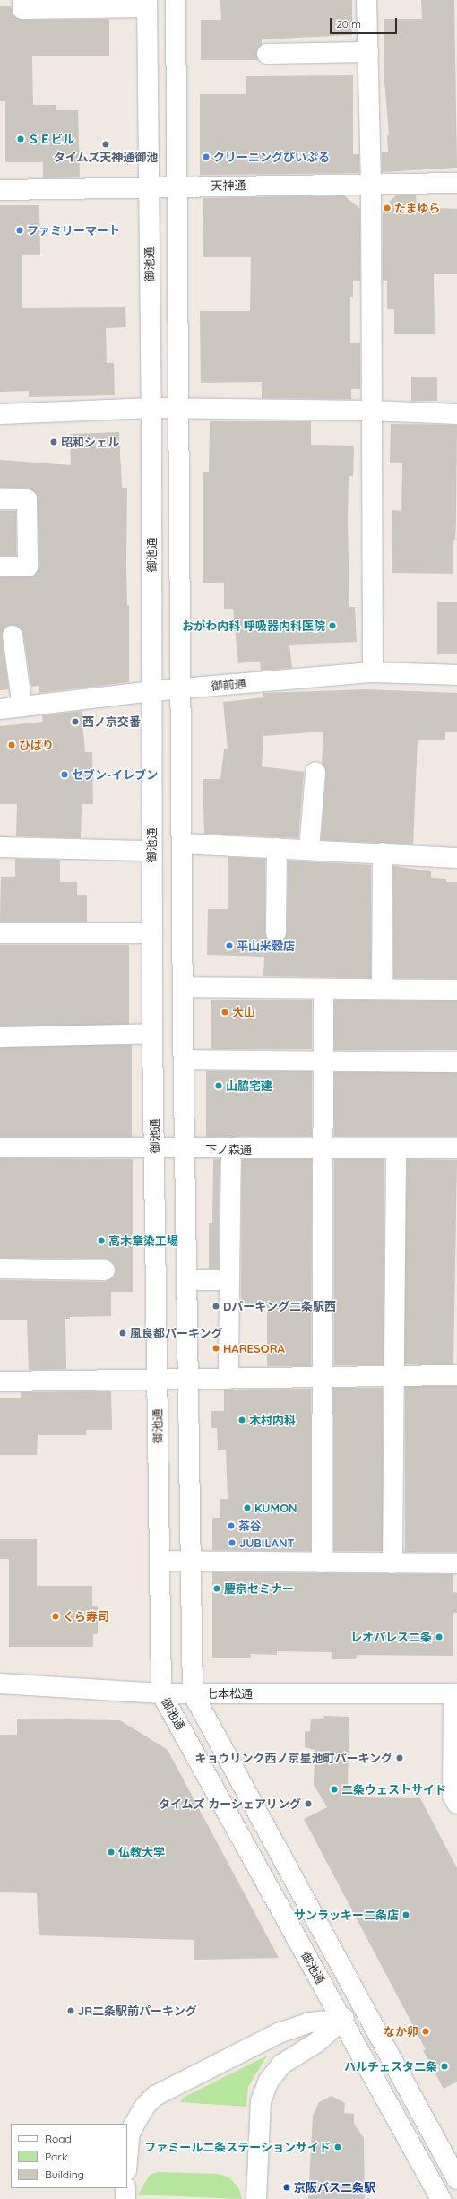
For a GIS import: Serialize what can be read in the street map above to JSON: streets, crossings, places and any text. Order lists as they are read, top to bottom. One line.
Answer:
{"streets":{"street":["天神通","御池通","御前通","下ノ森通","七本松通"]},"crossings":[["天神通","御池通"],["御池通","御前通"],["御池通","下ノ森通"],["御池通","七本松通"]],"places":["ＳＥビル","タイムズ天神通御池","クリーニングぴいぷる","たまゆら","ファミリーマート","昭和シェル","おがわ内科 呼吸器内科医院","西ノ京交番","ひばり","セブン-イレブン","平山米穀店","大山","山脇宅建","高木章染工場","Dパーキング二条駅西","風良都パーキング","HARESORA","木村内科","KUMON","茶谷","JUBILANT","慶京セミナー","くら寿司","レオパレス二条","キョウリンク西ノ京星池町パーキング","二条ウェストサイド","タイムズ カーシェアリング","仏教大学","サンラッキー二条店","JR二条駅前パーキング","なか卯","ハルチェスタ二条","ファミール二条ステーションサイド","京阪バス二条駅"],"legend":["Road","Park","Building"],"scale_bar":"20 m"}
